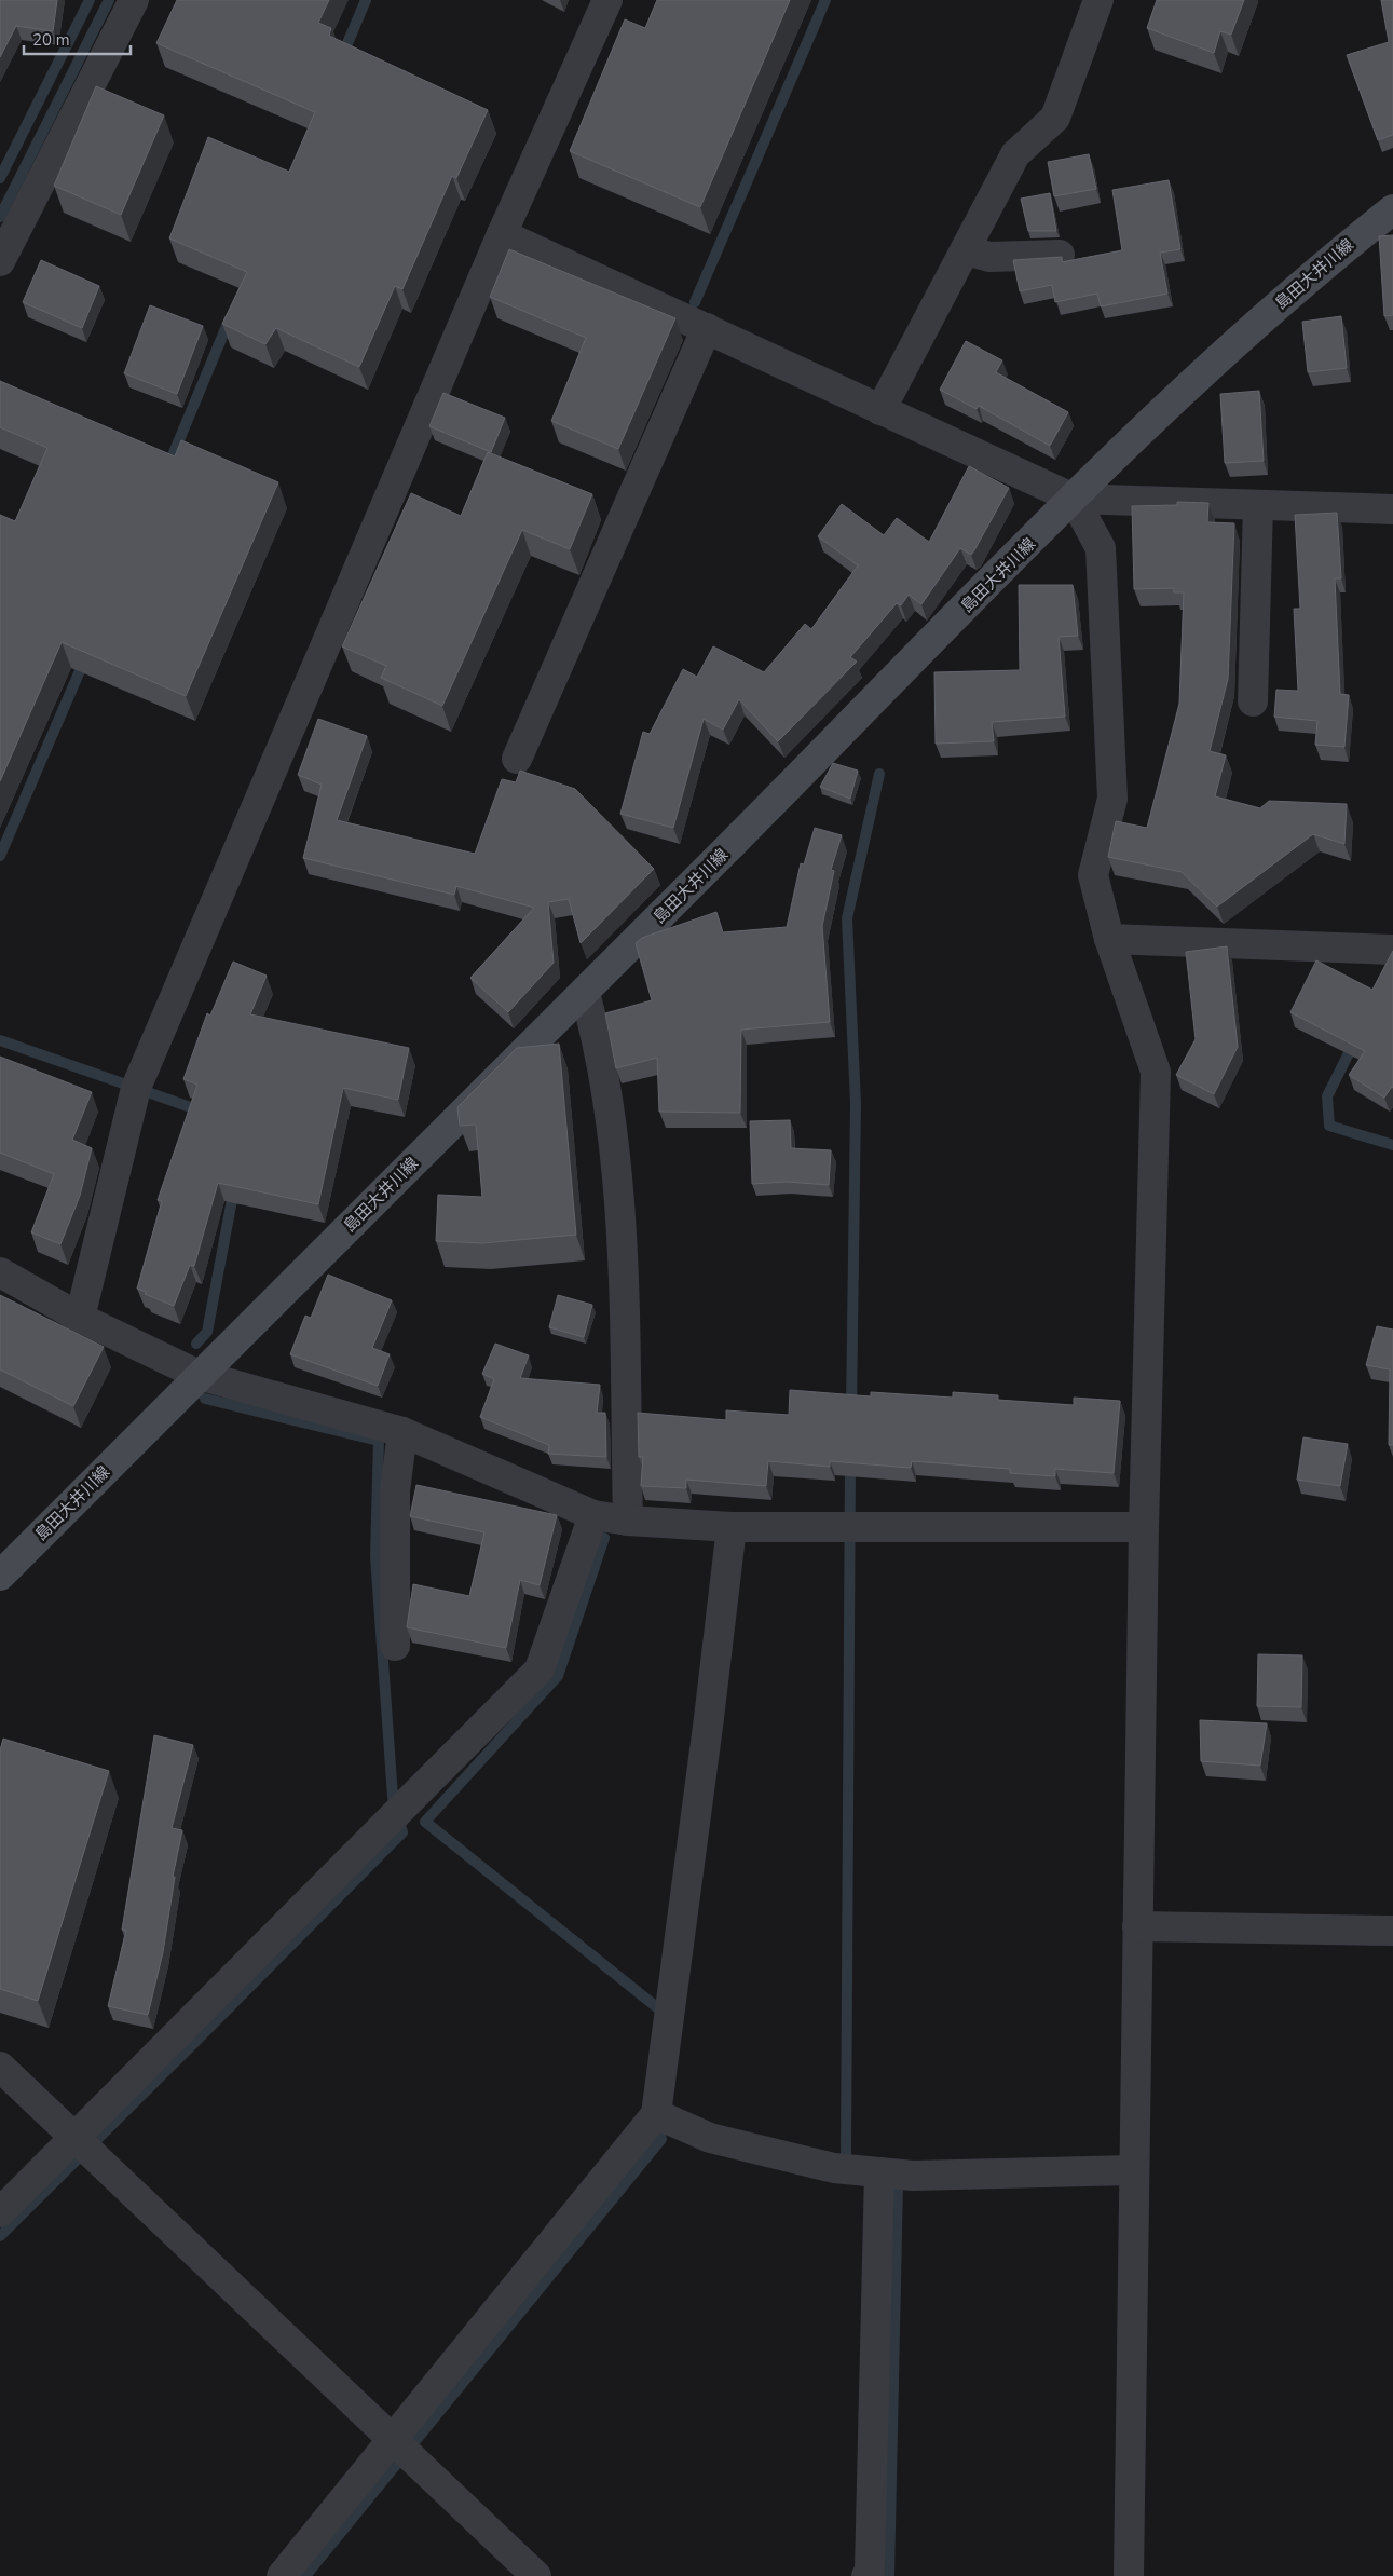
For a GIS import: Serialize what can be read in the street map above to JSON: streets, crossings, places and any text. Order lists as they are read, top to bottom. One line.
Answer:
{"streets":{"main road":["島田大井川線"]},"scale_bar":"20 m"}
